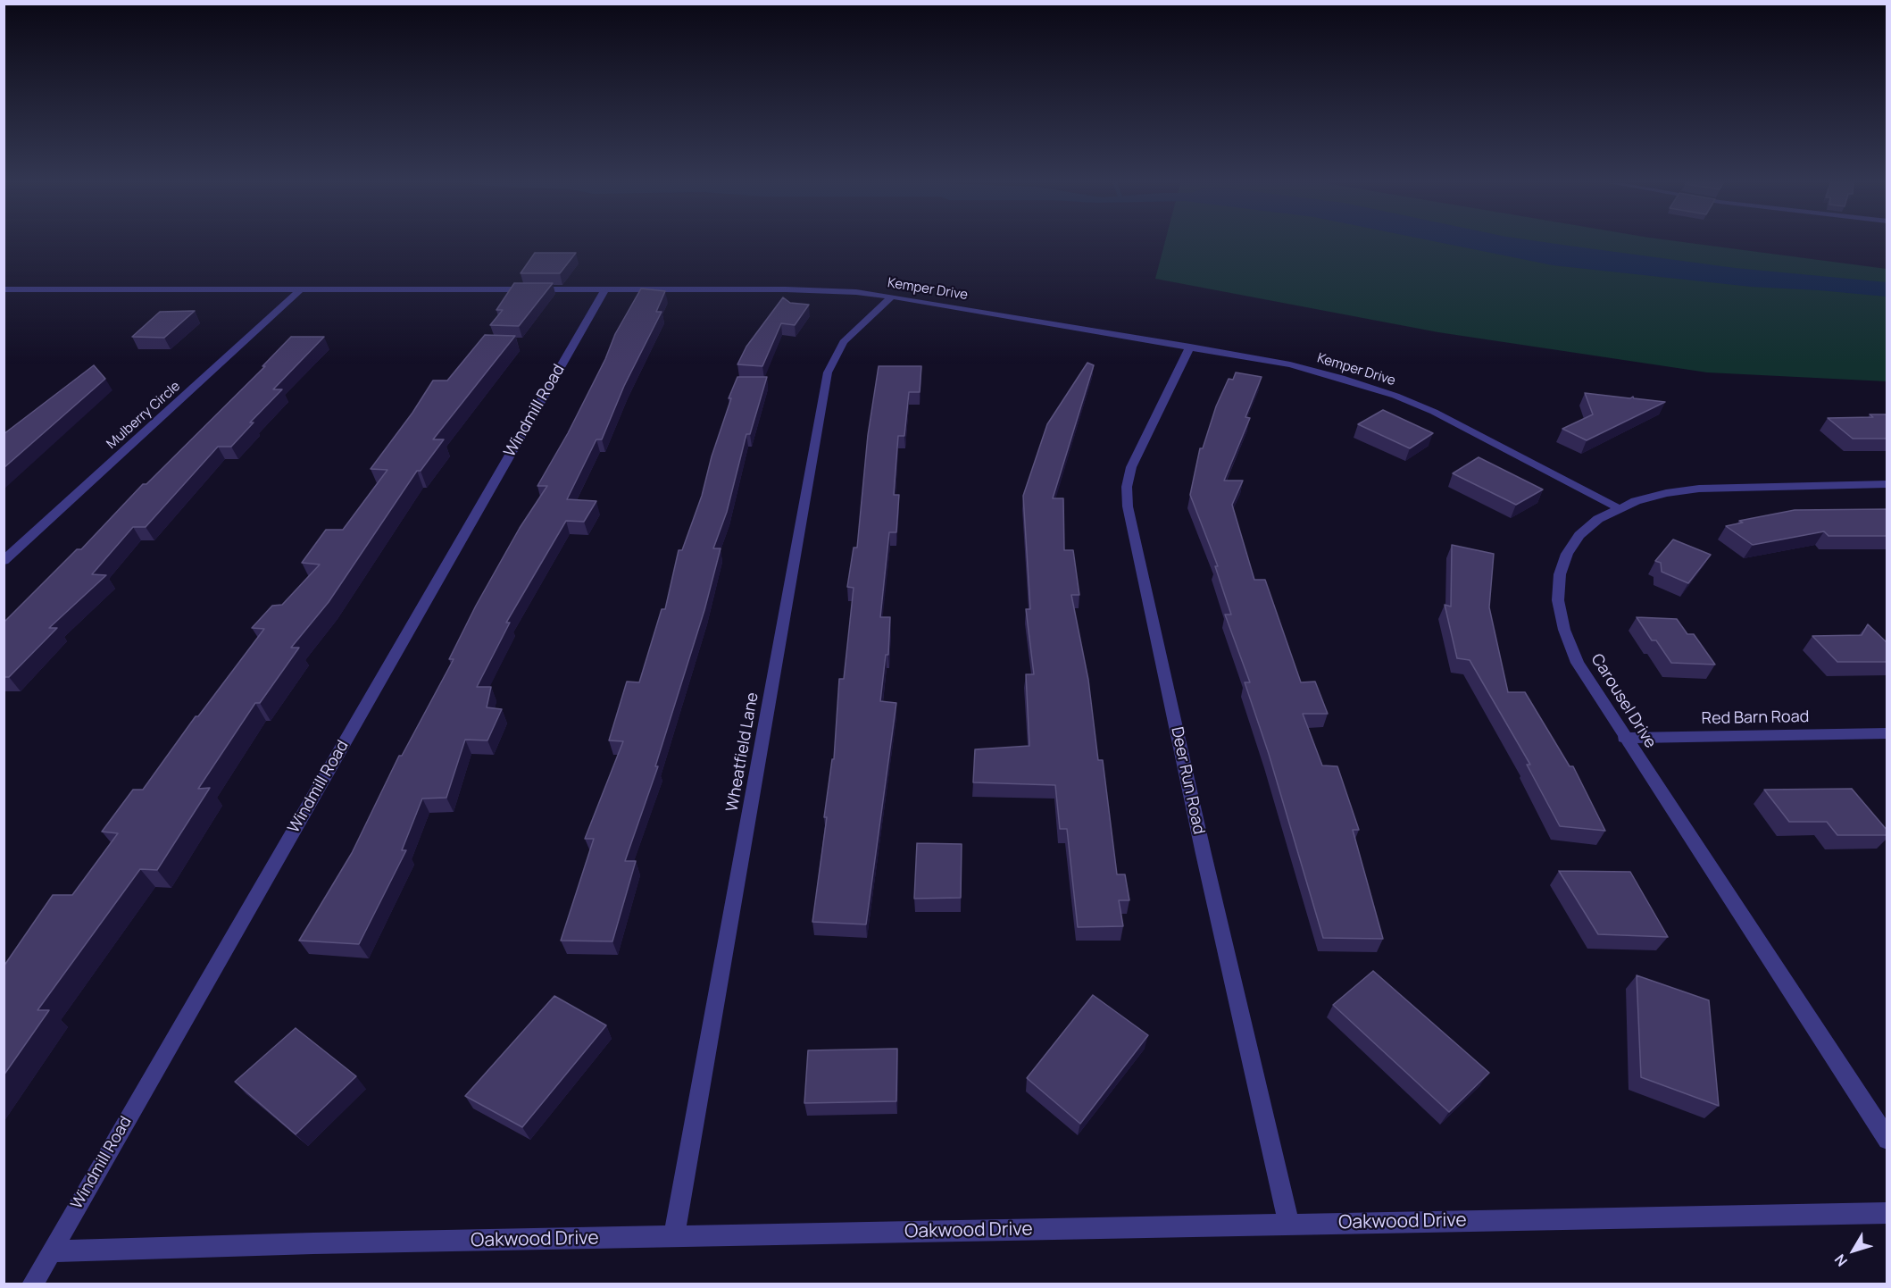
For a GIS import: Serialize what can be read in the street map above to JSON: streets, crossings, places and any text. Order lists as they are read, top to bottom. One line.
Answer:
{"streets":{"street":["Kemper Drive","Windmill Road","Mulberry Circle","Carousel Drive","Red Barn Road","Wheatfield Lane","Deer Run Road","Oakwood Drive"]},"crossings":[["Kemper Drive","Windmill Road"],["Kemper Drive","Mulberry Circle"],["Kemper Drive","Carousel Drive"],["Kemper Drive","Wheatfield Lane"],["Kemper Drive","Deer Run Road"],["Windmill Road","Oakwood Drive"],["Carousel Drive","Red Barn Road"],["Wheatfield Lane","Oakwood Drive"],["Deer Run Road","Oakwood Drive"]],"north":"bottom left"}
